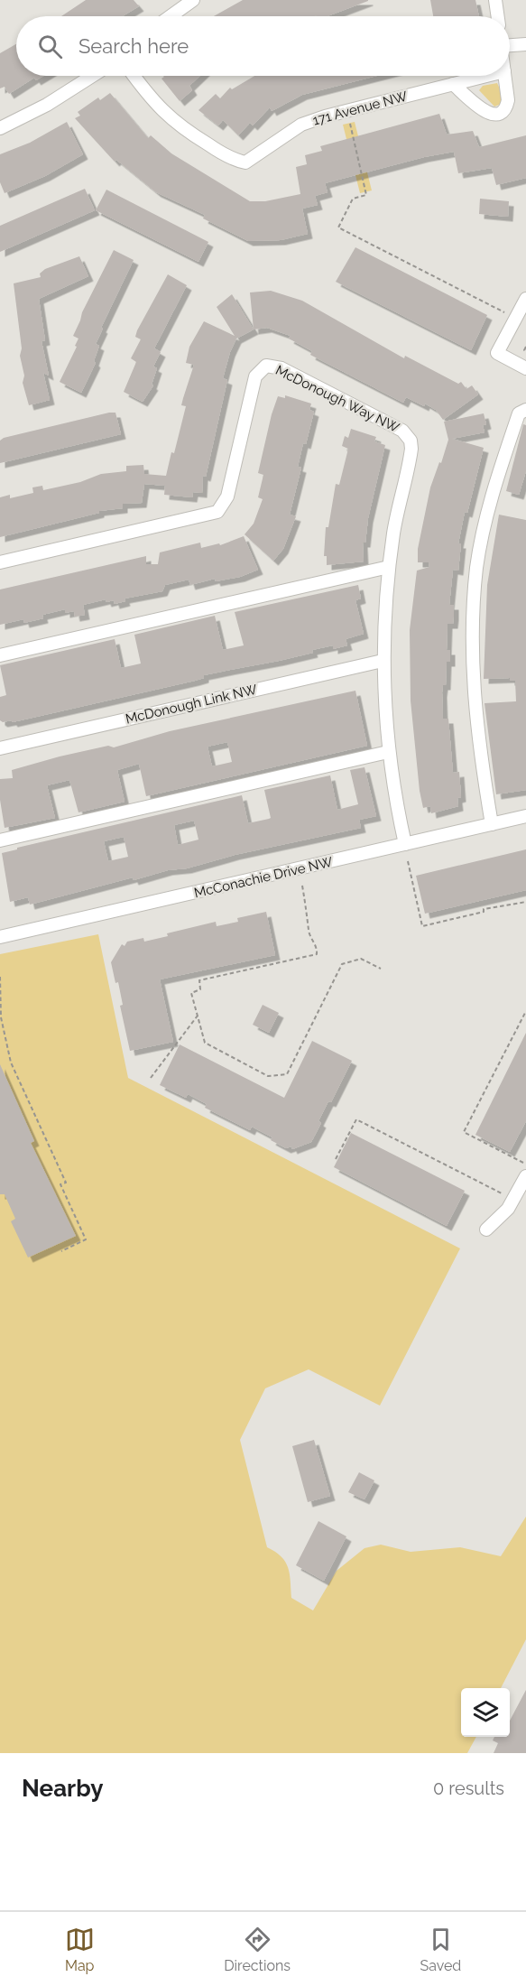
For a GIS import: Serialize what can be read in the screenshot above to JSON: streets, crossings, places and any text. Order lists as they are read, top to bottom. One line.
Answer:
{"streets":{"street":["171 Avenue NW","McDonough Way NW","McDonough Link NW","McConachie Drive NW"]},"crossings":[["McDonough Way NW","McDonough Link NW"],["McDonough Way NW","McConachie Drive NW"]],"page":{"search":"Search here","heading":["Nearby","0 results"],"nav":["Map","Directions","Saved"]}}
